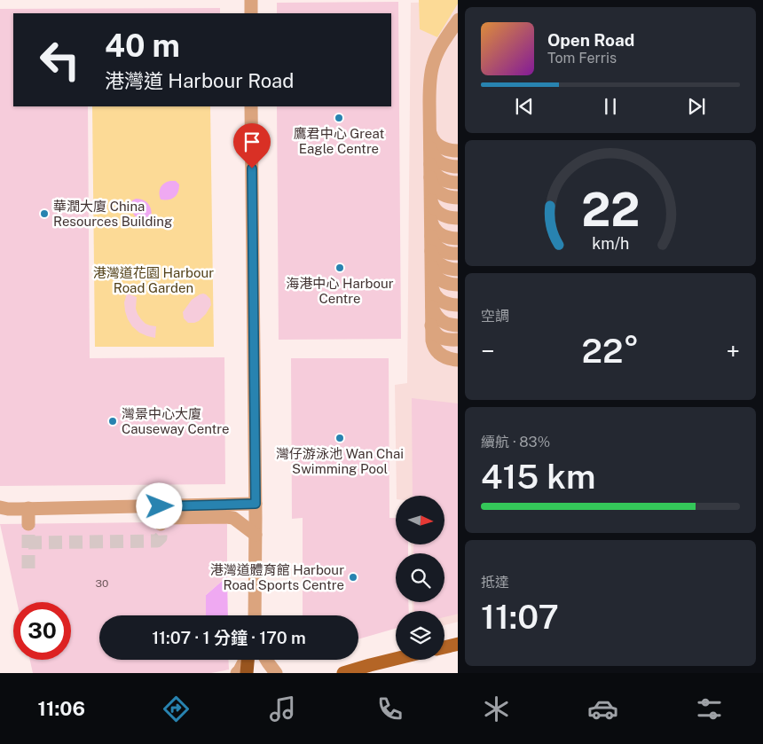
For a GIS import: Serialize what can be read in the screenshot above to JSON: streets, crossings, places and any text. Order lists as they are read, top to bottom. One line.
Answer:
{"parks":["港灣道花園 Harbour Road Garden"],"places":["鷹君中心 Great Eagle Centre","華潤大廈 China Resources Building","海港中心 Harbour Centre","灣景中心大廈 Causeway Centre","灣仔游泳池 Wan Chai Swimming Pool","港灣道體育館 Harbour Road Sports Centre"],"house_numbers":["30"],"north":"right","page":{"turn":["40 m","港灣道 Harbour Road"],"song":["Open Road","Tom Ferris"],"tile":["空調",["續航 · 83%","415 km"],["抵達","11:07"]],"heat":["−","22°","+"],"limit":"30","trip":"11:07 · 1 分鐘 · 170 m","tabs":"11:06","gauge":["22","km/h"]}}
